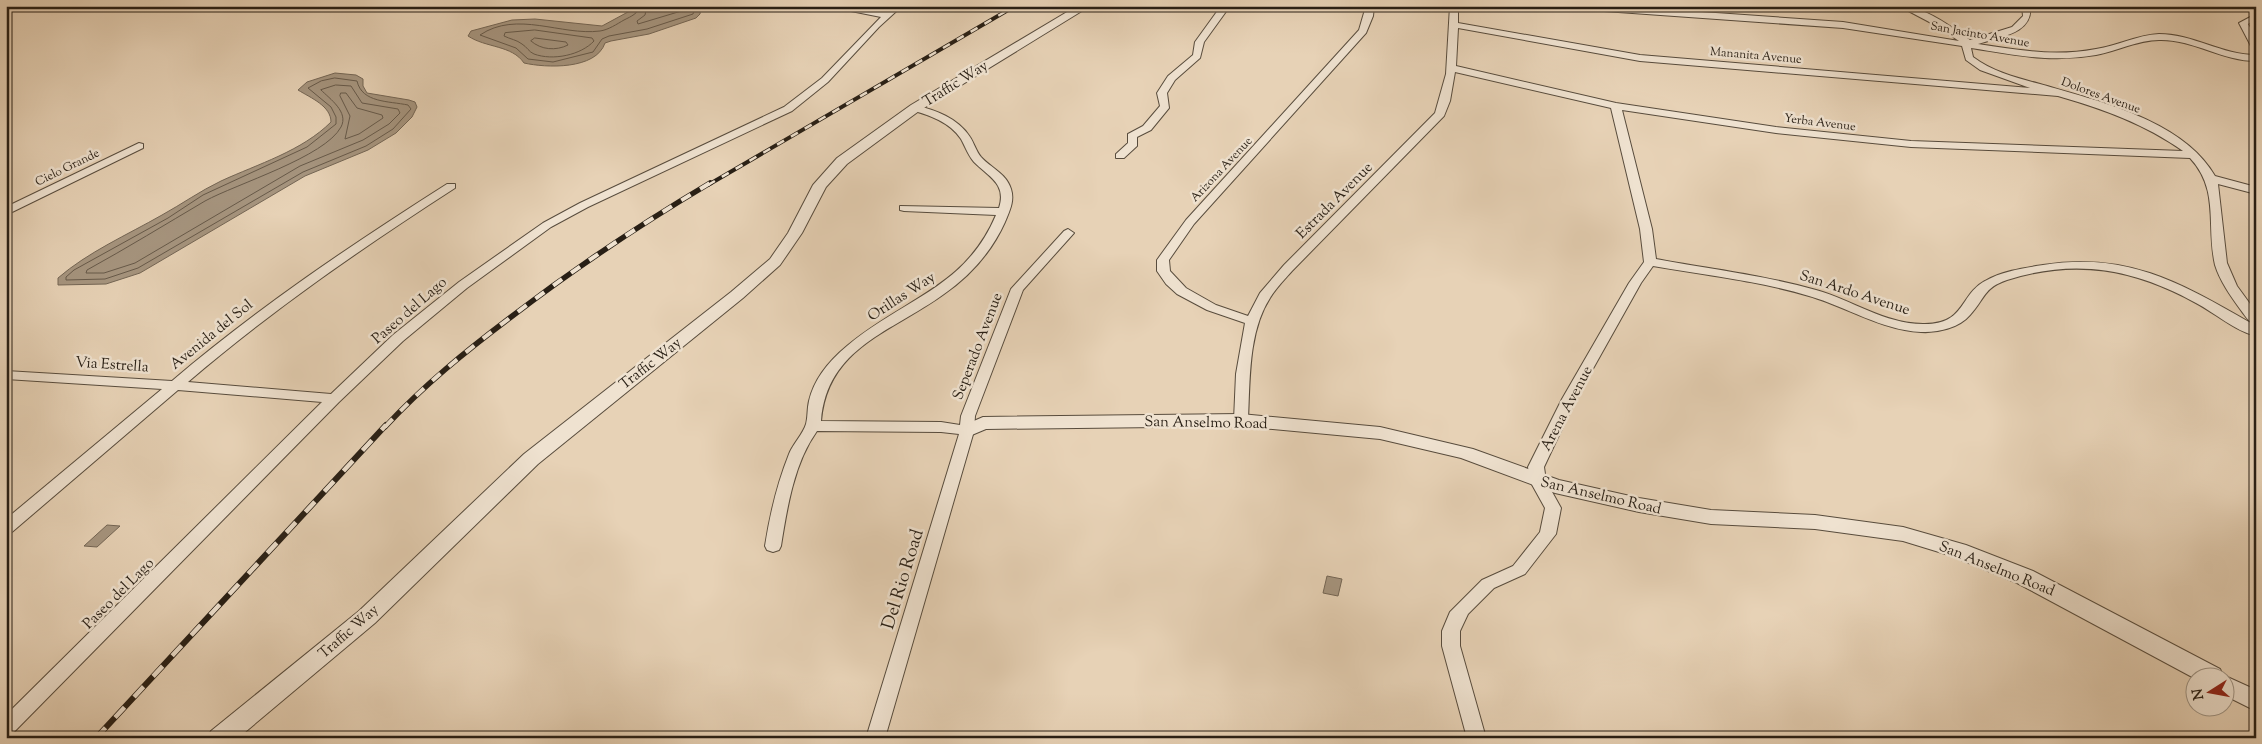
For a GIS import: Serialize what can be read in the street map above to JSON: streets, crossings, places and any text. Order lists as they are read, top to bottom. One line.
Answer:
{"streets":{"street":["San Jacinto Avenue","Mananita Avenue","Traffic Way","Dolores Avenue","Yerba Avenue","Cielo Grande","Arizona Avenue","Estrada Avenue","San Ardo Avenue","Orillas Way","Paseo del Lago","Avenida del Sol","Seperado Avenue","Via Estrella","Arena Avenue","San Anselmo Road","Del Rio Road"]},"crossings":[["San Jacinto Avenue","Dolores Avenue"],["Mananita Avenue","Dolores Avenue"],["Mananita Avenue","Estrada Avenue"],["Traffic Way","Orillas Way"],["Dolores Avenue","Yerba Avenue"],["Yerba Avenue","Estrada Avenue"],["Arizona Avenue","Estrada Avenue"],["Estrada Avenue","San Anselmo Road"],["San Ardo Avenue","Arena Avenue"],["Paseo del Lago","Via Estrella"],["Avenida del Sol","Via Estrella"],["Seperado Avenue","San Anselmo Road"],["Seperado Avenue","Del Rio Road"],["Arena Avenue","San Anselmo Road"],["San Anselmo Road","Del Rio Road"]],"north":"left"}
